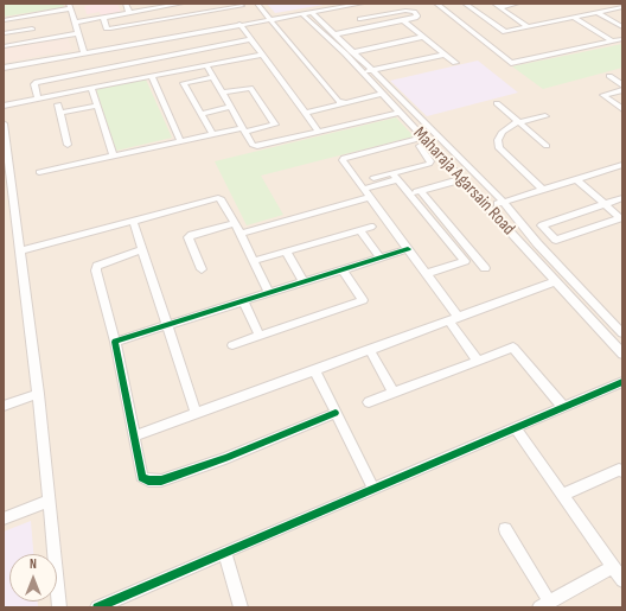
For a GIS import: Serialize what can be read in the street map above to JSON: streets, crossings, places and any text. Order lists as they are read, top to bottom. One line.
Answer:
{"streets":{"street":["Maharaja Agarsain Road"]},"north":"top"}
